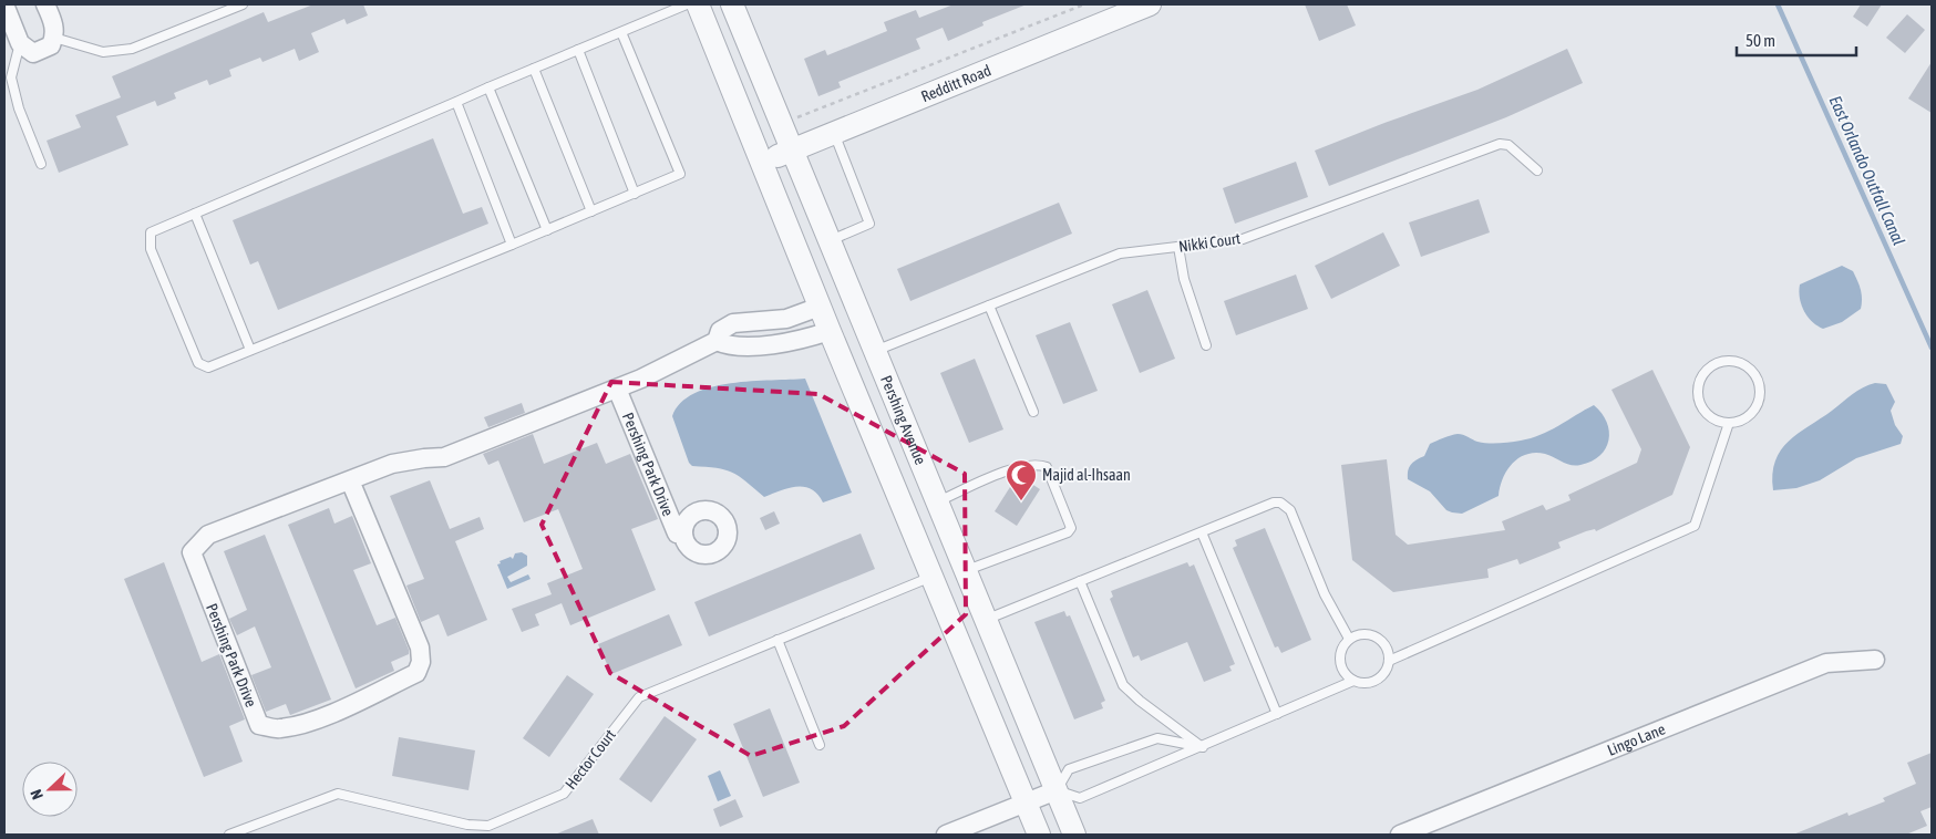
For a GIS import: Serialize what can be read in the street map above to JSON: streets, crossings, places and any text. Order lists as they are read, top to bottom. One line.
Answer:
{"streets":{"street":["Redditt Road","Pershing Avenue","Pershing Park Drive","Lingo Lane"],"lane":["Nikki Court","Hector Court"]},"crossings":[["Redditt Road","Pershing Avenue"],["Nikki Court","Pershing Avenue"],["Pershing Avenue","Pershing Park Drive"],["Pershing Avenue","Hector Court"]],"water":["East Orlando Outfall Canal"],"places":{"mosque":["Majid al-Ihsaan"]},"scale_bar":"50 m","north":"left"}
